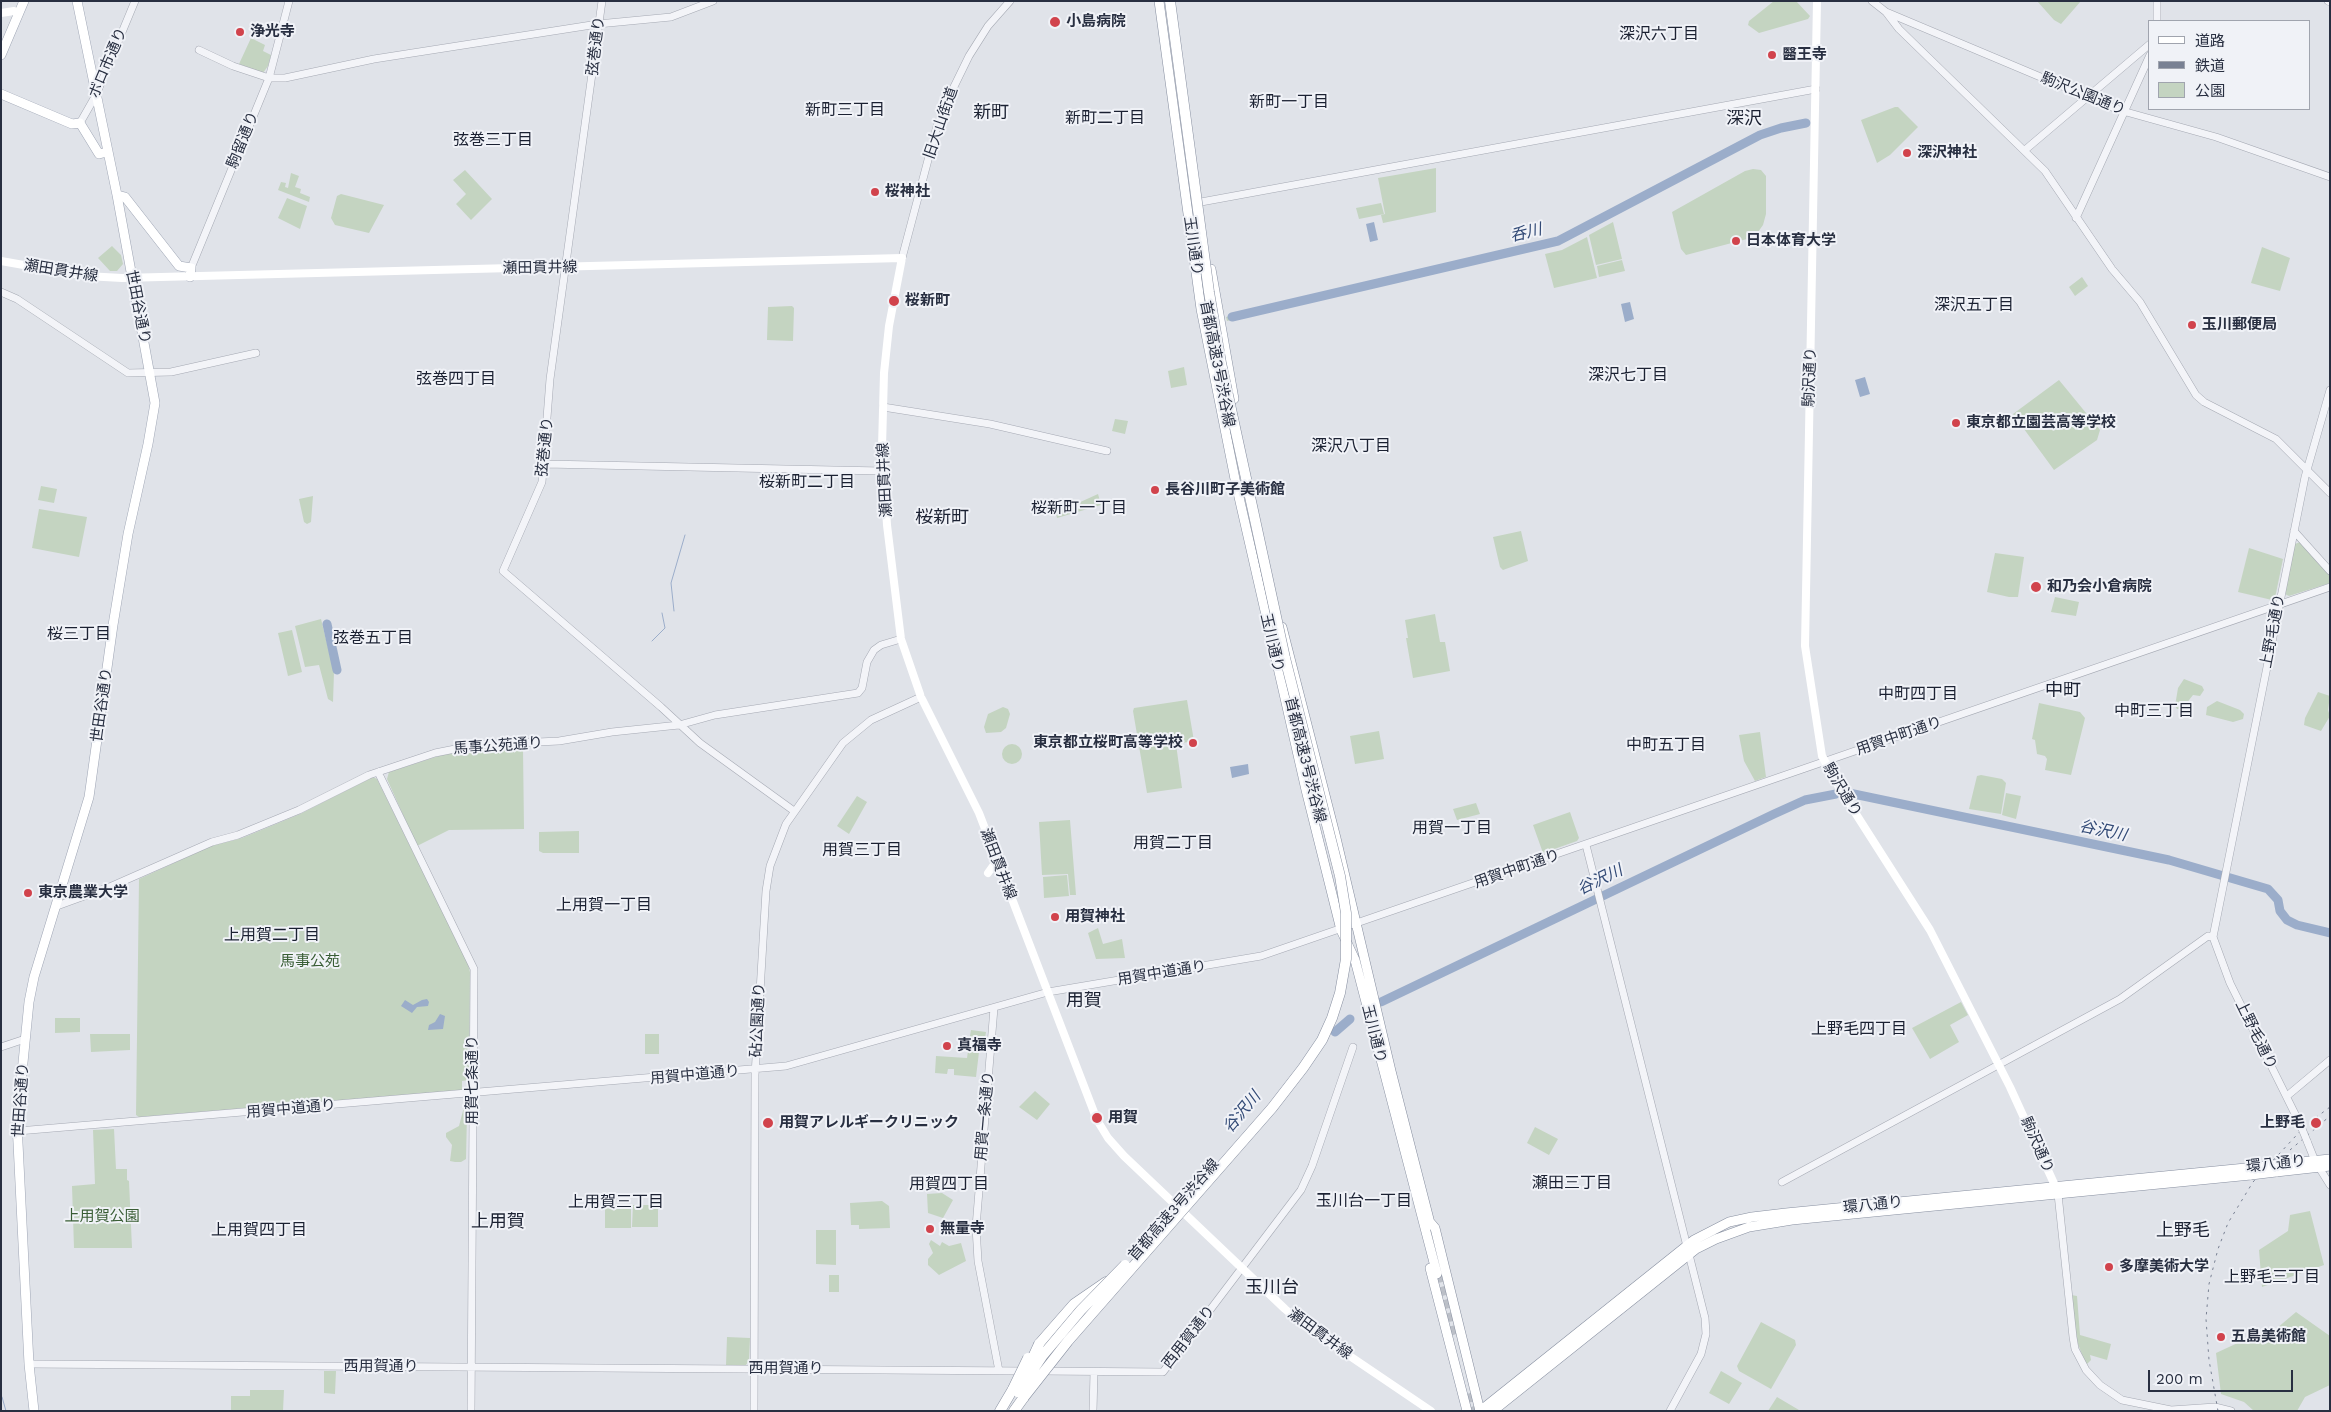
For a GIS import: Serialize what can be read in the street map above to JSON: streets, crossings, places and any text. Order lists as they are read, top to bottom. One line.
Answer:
{"streets":{"highway":["首都高速3号渋谷線"],"main road":["玉川通り","瀬田貫井線","世田谷通り","駒沢通り","環八通り"],"street":["弦巻通り","ボロ市通り","駒沢公園通り","旧大山街道","駒留通り","上野毛通り","用賀中町通り","馬事公苑通り","用賀中道通り","砧公園通り","用賀七条通り","用賀一条通り","西用賀通り"]},"crossings":[["弦巻通り","瀬田貫井線"],["弦巻通り","馬事公苑通り"],["弦巻通り","砧公園通り"],["ボロ市通り","世田谷通り"],["旧大山街道","瀬田貫井線"],["駒留通り","瀬田貫井線"],["玉川通り","首都高速3号渋谷線"],["玉川通り","用賀中町通り"],["玉川通り","用賀中道通り"],["瀬田貫井線","世田谷通り"],["瀬田貫井線","馬事公苑通り"],["瀬田貫井線","用賀中道通り"],["瀬田貫井線","砧公園通り"],["瀬田貫井線","西用賀通り"],["世田谷通り","馬事公苑通り"],["世田谷通り","用賀中道通り"],["世田谷通り","西用賀通り"],["駒沢通り","用賀中町通り"],["駒沢通り","環八通り"],["上野毛通り","用賀中町通り"],["上野毛通り","環八通り"],["用賀中町通り","用賀中道通り"],["馬事公苑通り","用賀七条通り"],["用賀中道通り","砧公園通り"],["用賀中道通り","用賀七条通り"],["用賀中道通り","用賀一条通り"],["砧公園通り","西用賀通り"],["用賀七条通り","西用賀通り"],["用賀一条通り","西用賀通り"]],"districts":["深沢六丁目","新町一丁目","新町三丁目","新町","新町二丁目","深沢","弦巻三丁目","深沢五丁目","深沢七丁目","弦巻四丁目","深沢八丁目","桜新町二丁目","桜新町一丁目","桜新町","桜三丁目","弦巻五丁目","中町","中町四丁目","中町三丁目","中町五丁目","用賀一丁目","用賀二丁目","用賀三丁目","上用賀一丁目","上用賀二丁目","用賀","上野毛四丁目","瀬田三丁目","用賀四丁目","玉川台一丁目","上用賀三丁目","上用賀","上用賀四丁目","上野毛","上野毛三丁目","玉川台"],"water":["呑川","谷沢川"],"parks":["馬事公苑","上用賀公園"],"places":["小島病院","浄光寺","醫王寺","深沢神社","桜神社","日本体育大学","桜新町","玉川郵便局","東京都立園芸高等学校","長谷川町子美術館","和乃会小倉病院","東京都立桜町高等学校","東京農業大学","用賀神社","真福寺","用賀","用賀アレルギークリニック","上野毛","無量寺","多摩美術大学","五島美術館"],"legend":["道路","鉄道","公園"],"scale_bar":"200 m"}
